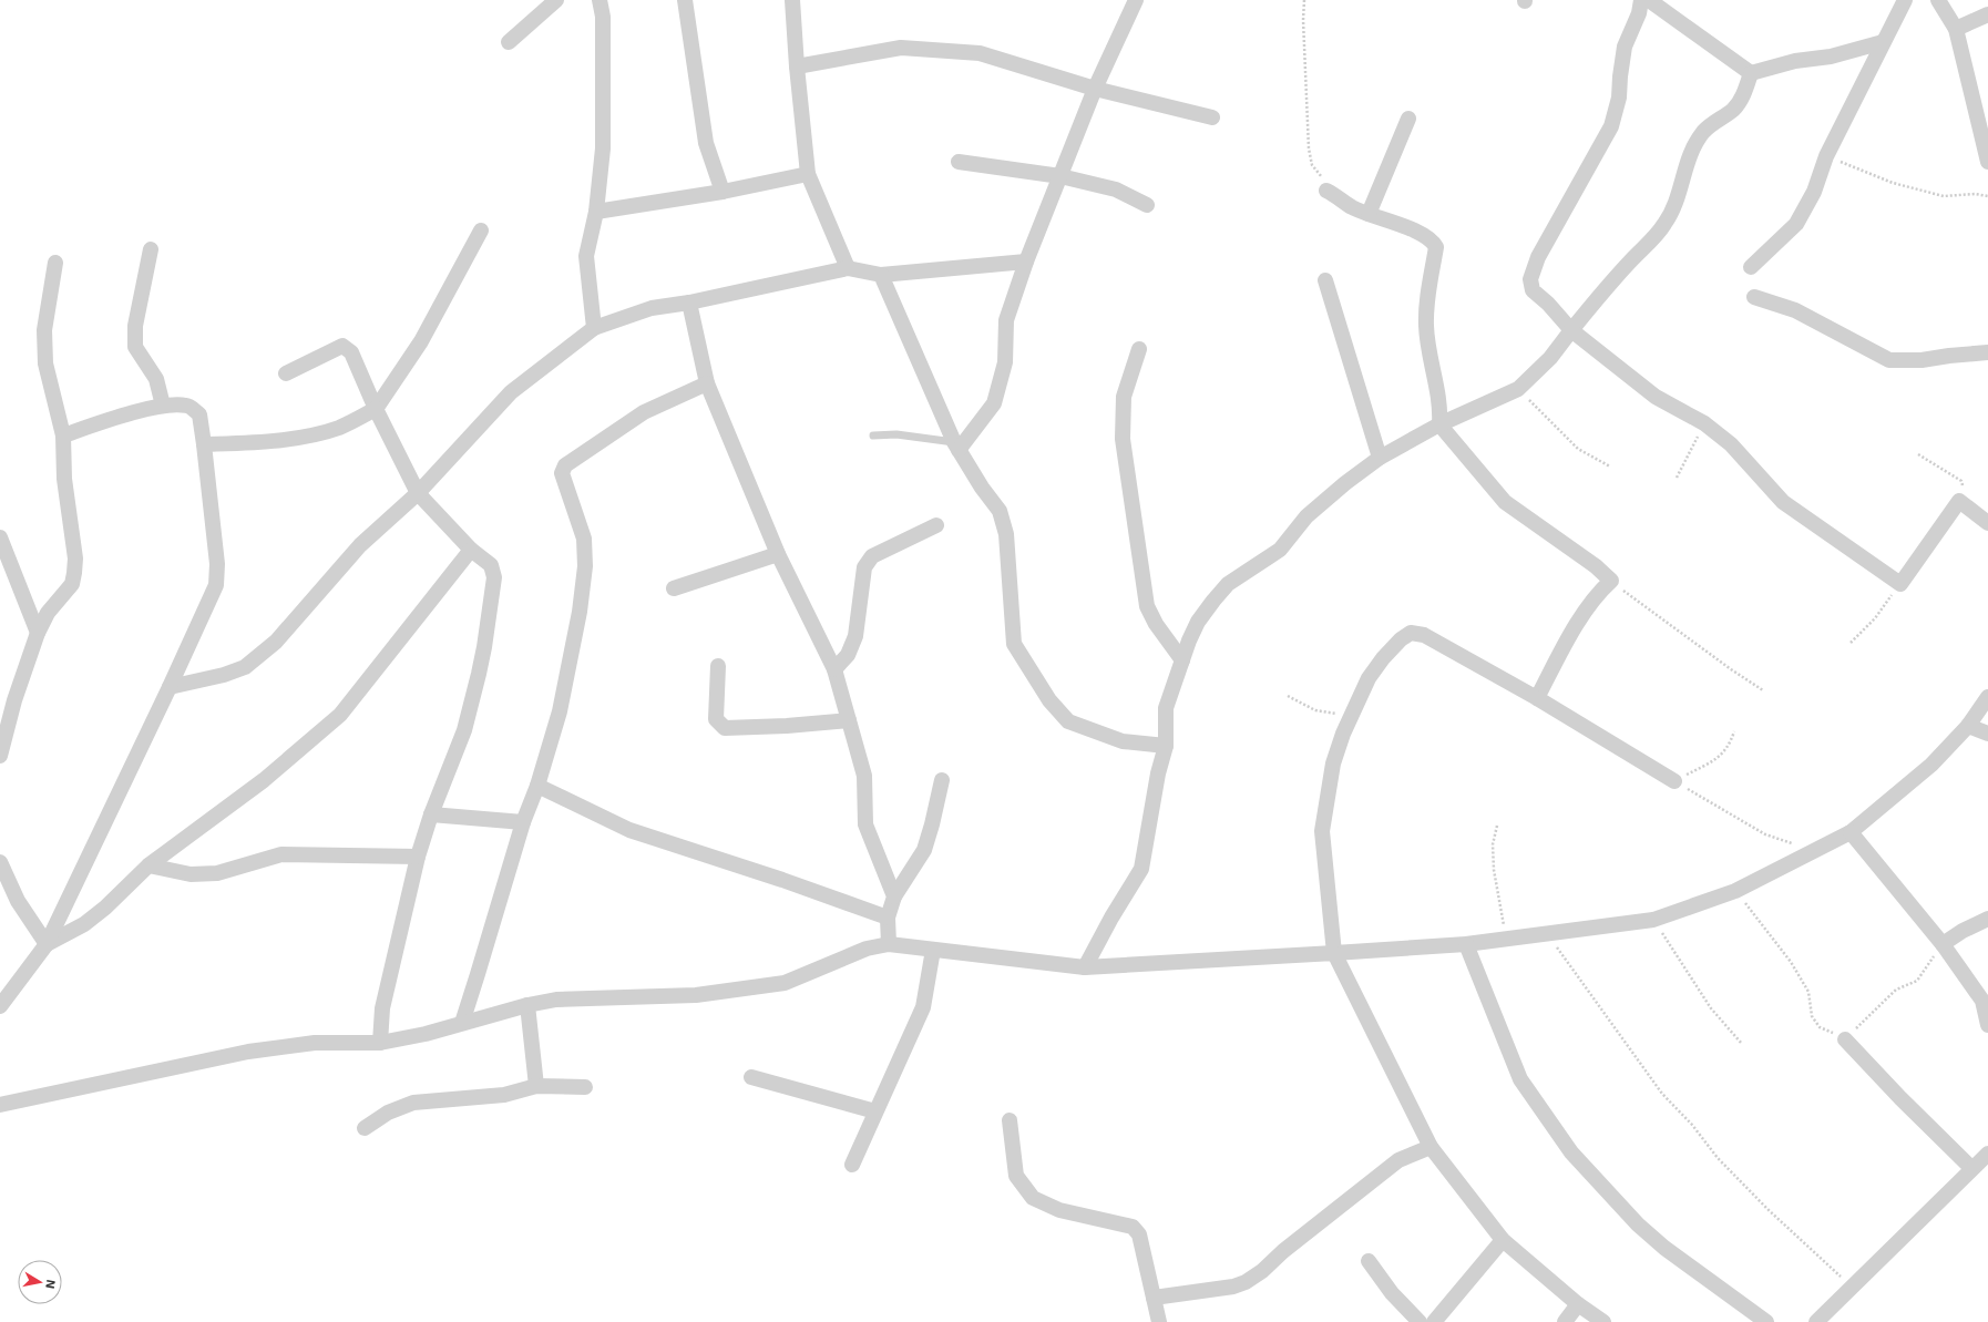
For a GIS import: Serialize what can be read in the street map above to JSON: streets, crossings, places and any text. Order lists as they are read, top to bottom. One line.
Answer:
{"north":"right"}
